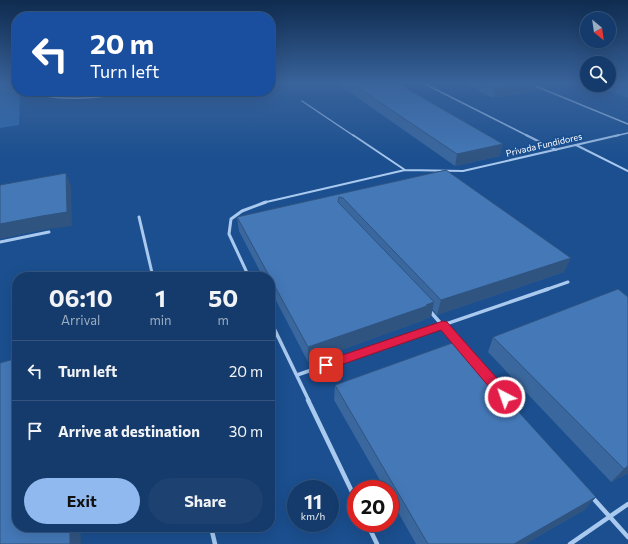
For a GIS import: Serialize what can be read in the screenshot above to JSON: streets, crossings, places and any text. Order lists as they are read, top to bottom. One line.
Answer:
{"streets":{"lane":["Privada Fundidores"]},"north":"bottom right","page":{"turn":["20 m","Turn left"],"eta":["06:10","Arrival","1","min","50","m"],"list":[{"name":"Turn left","value":"20 m"},{"name":"Arrive at destination","value":"30 m"}],"buttons":["Exit","Share"],"speed":"11 km/h","limit":"20"}}
